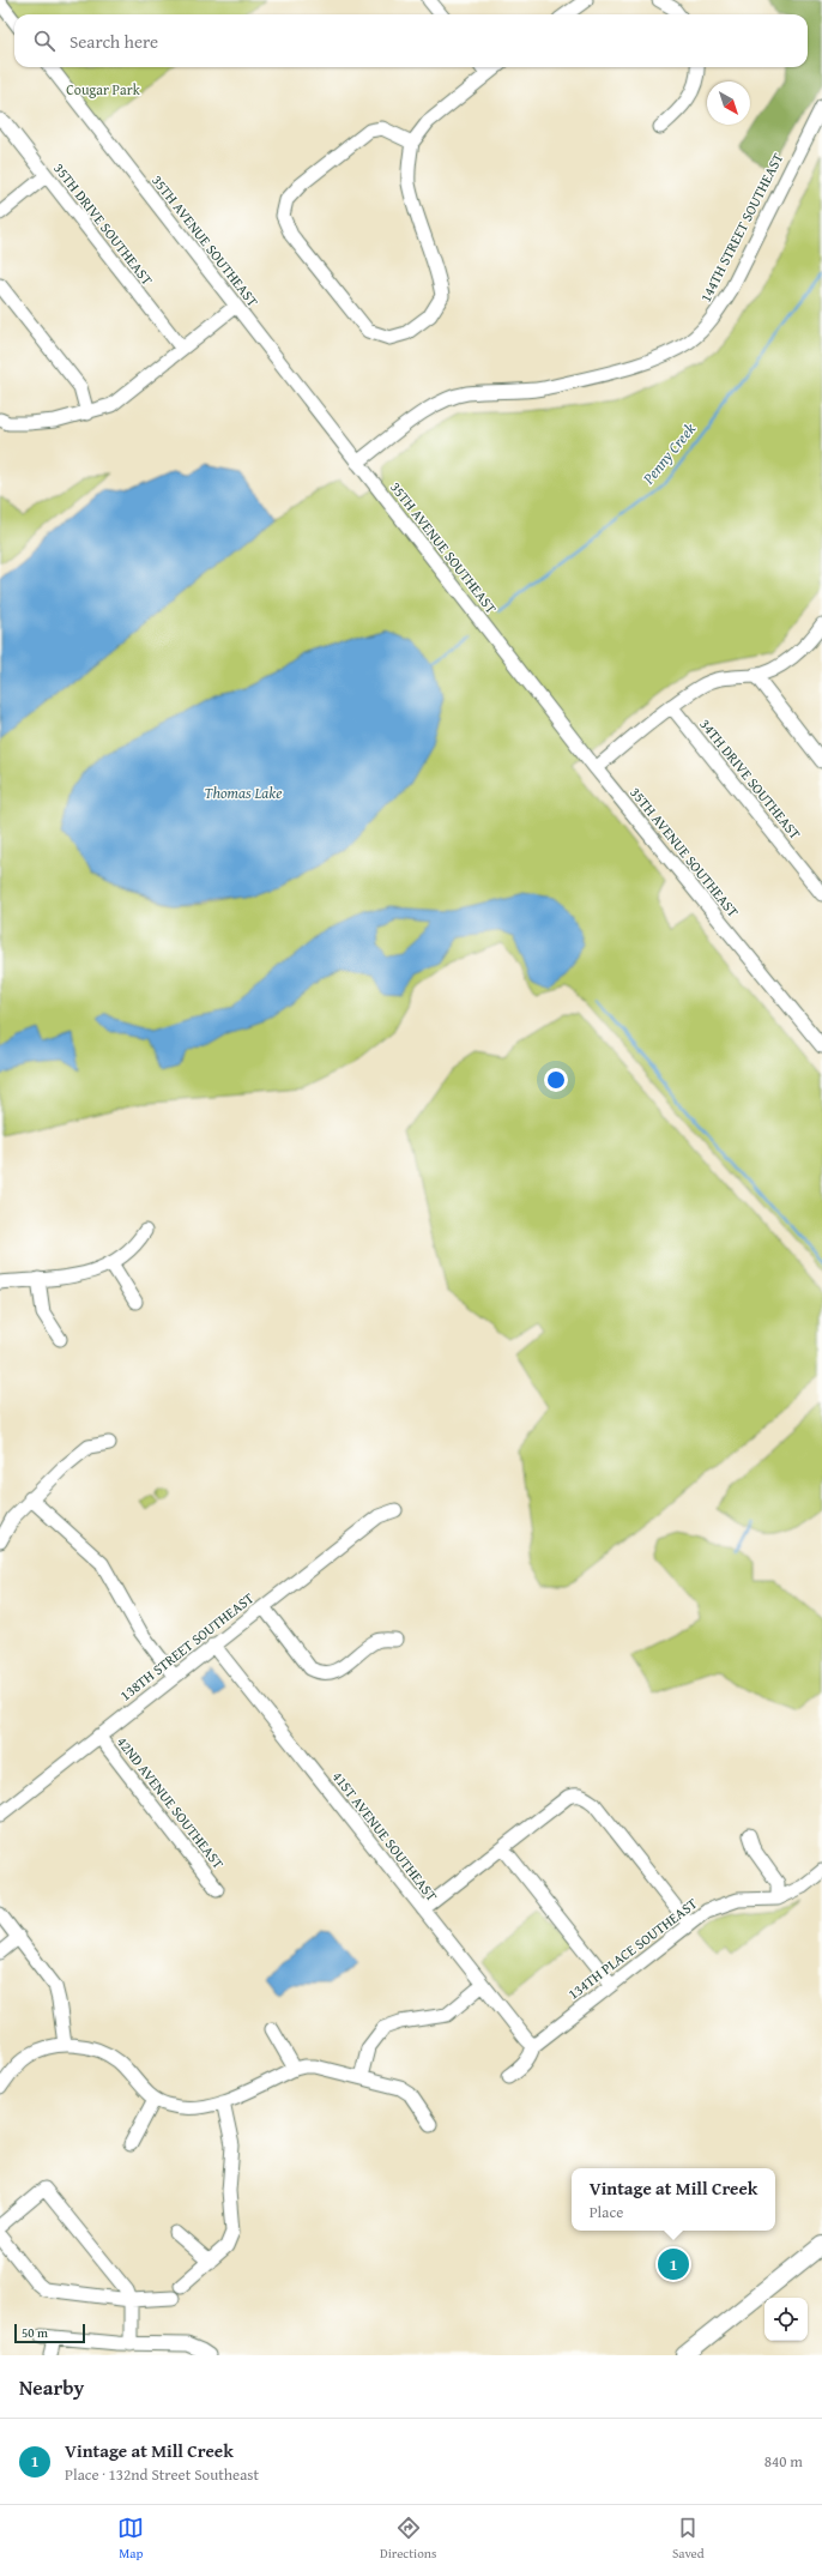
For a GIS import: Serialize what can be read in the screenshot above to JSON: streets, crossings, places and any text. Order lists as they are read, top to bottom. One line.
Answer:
{"streets":{"street":["35TH DRIVE SOUTHEAST","144TH STREET SOUTHEAST","35TH AVENUE SOUTHEAST","34TH DRIVE SOUTHEAST","138TH STREET SOUTHEAST","42ND AVENUE SOUTHEAST","41ST AVENUE SOUTHEAST","134TH PLACE SOUTHEAST"]},"crossings":[["144TH STREET SOUTHEAST","35TH AVENUE SOUTHEAST"],["138TH STREET SOUTHEAST","42ND AVENUE SOUTHEAST"],["138TH STREET SOUTHEAST","41ST AVENUE SOUTHEAST"],["41ST AVENUE SOUTHEAST","134TH PLACE SOUTHEAST"]],"water":["Penny Creek","Thomas Lake"],"parks":["Cougar Park"],"scale_bar":"50 m","north":"bottom right","page":{"search":"Search here","popup":["Vintage at Mill Creek","Place"],"pins":"1","scale":"50 m","heading":"Nearby","list":[{"mark":"1","name":"Vintage at Mill Creek","note":"Place · 132nd Street Southeast","value":"840 m"}],"nav":["Map","Directions","Saved"]}}
